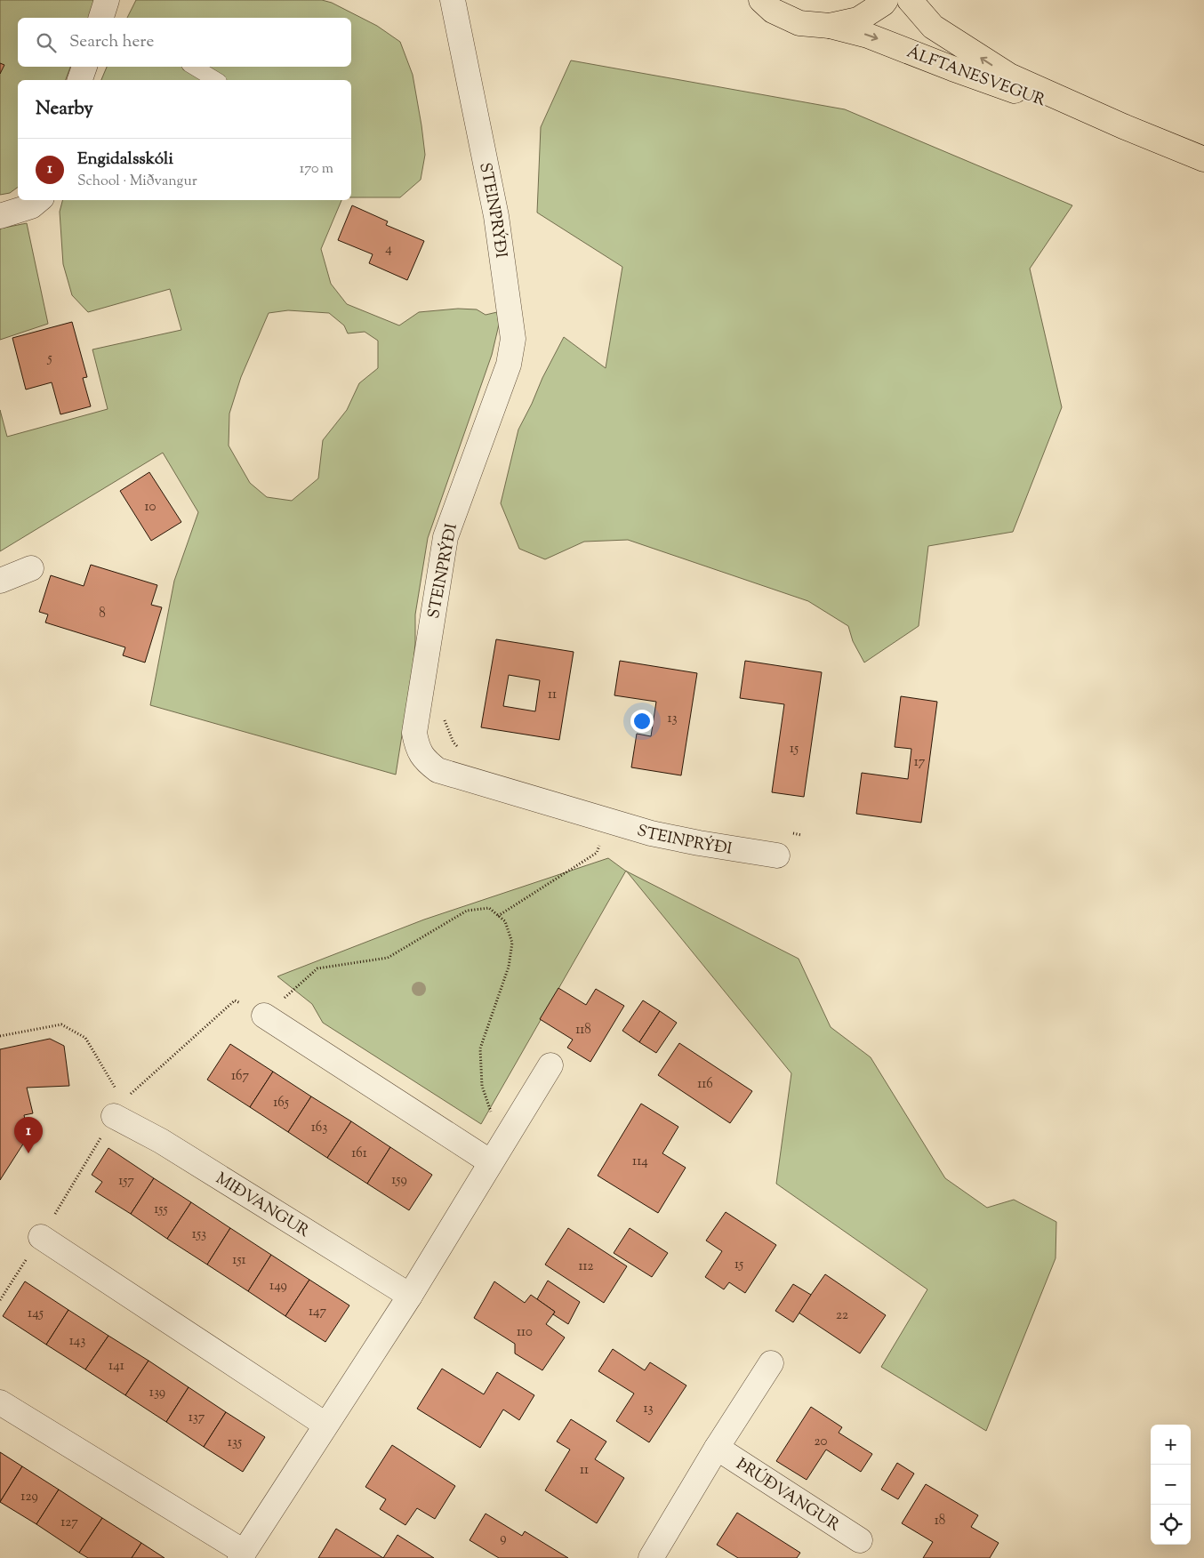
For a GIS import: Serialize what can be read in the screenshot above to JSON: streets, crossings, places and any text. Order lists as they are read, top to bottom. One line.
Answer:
{"streets":{"main road":["ÁLFTANESVEGUR"],"street":["STEINPRÝÐI","MIÐVANGUR","ÞRÚÐVANGUR"]},"house_numbers":["4","5","10","8","11","13","15","17","118","167","116","165","163","161","114","159","157","155","153","151","15","112","149","147","145","22","110","143","141","139","13","137","20","135","11","129","18","127","9"],"page":{"search":"Search here","heading":"Nearby","list":[{"mark":"1","name":"Engidalsskóli","note":"School · Miðvangur","value":"170 m"}],"pins":"1","map_buttons":["+","−"]}}
